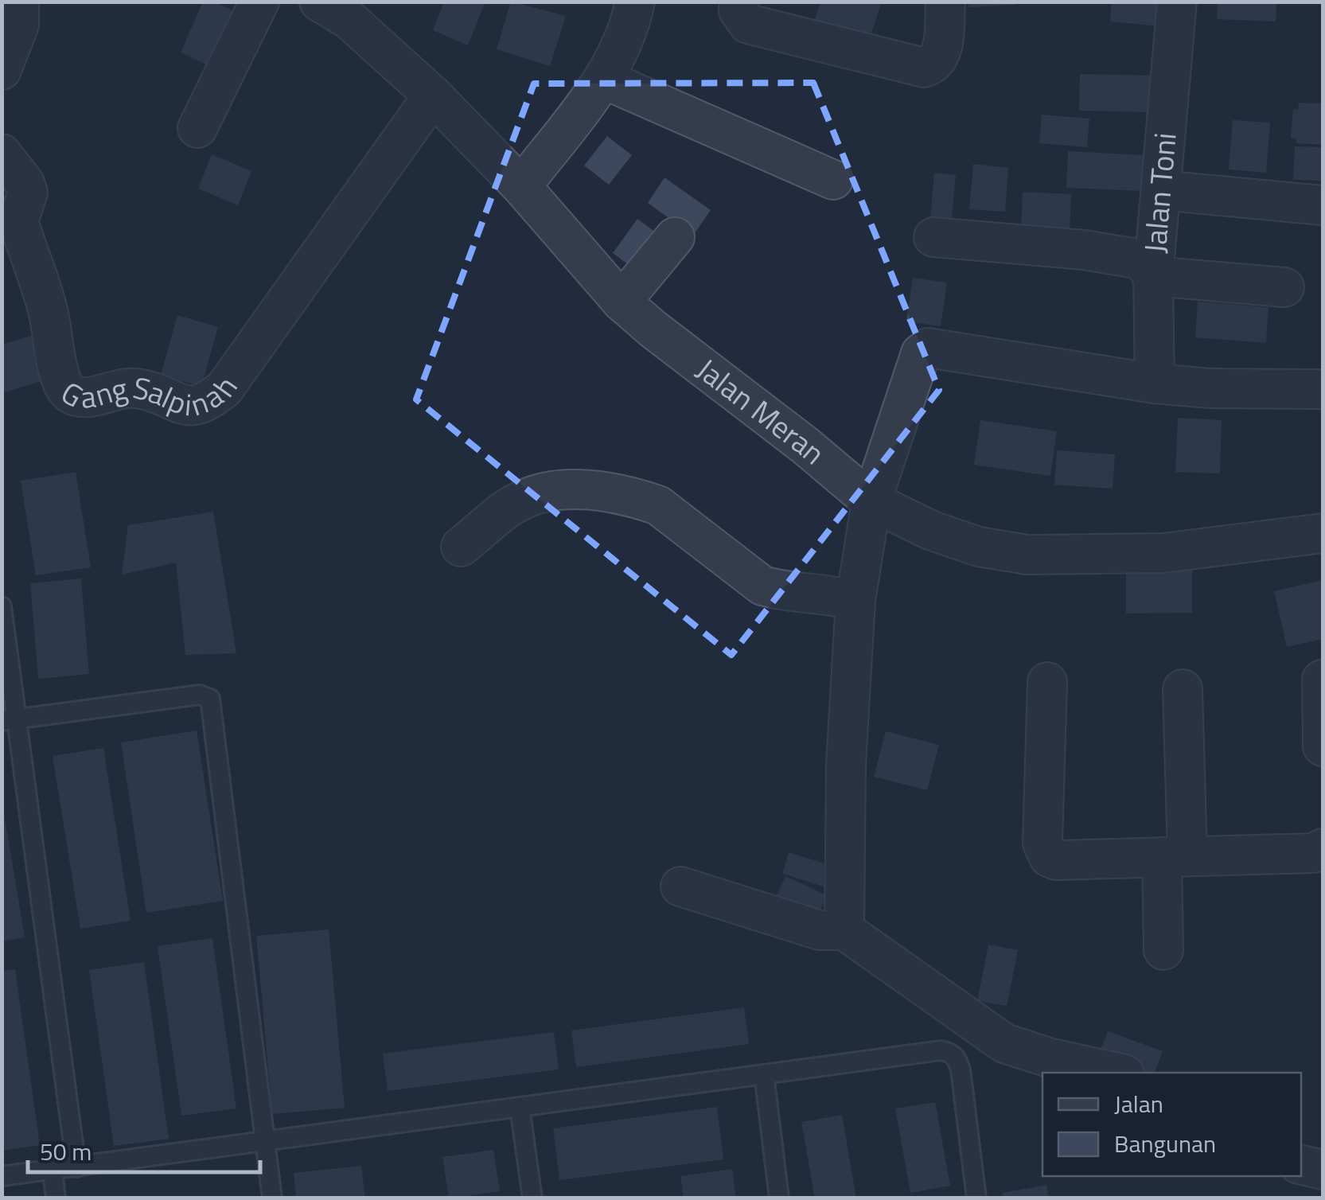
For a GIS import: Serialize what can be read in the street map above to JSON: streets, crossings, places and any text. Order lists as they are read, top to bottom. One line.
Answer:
{"streets":{"street":["Jalan Toni","Gang Salpinah","Jalan Meran"]},"crossings":[["Gang Salpinah","Jalan Meran"]],"legend":["Jalan","Bangunan"],"scale_bar":"50 m"}
